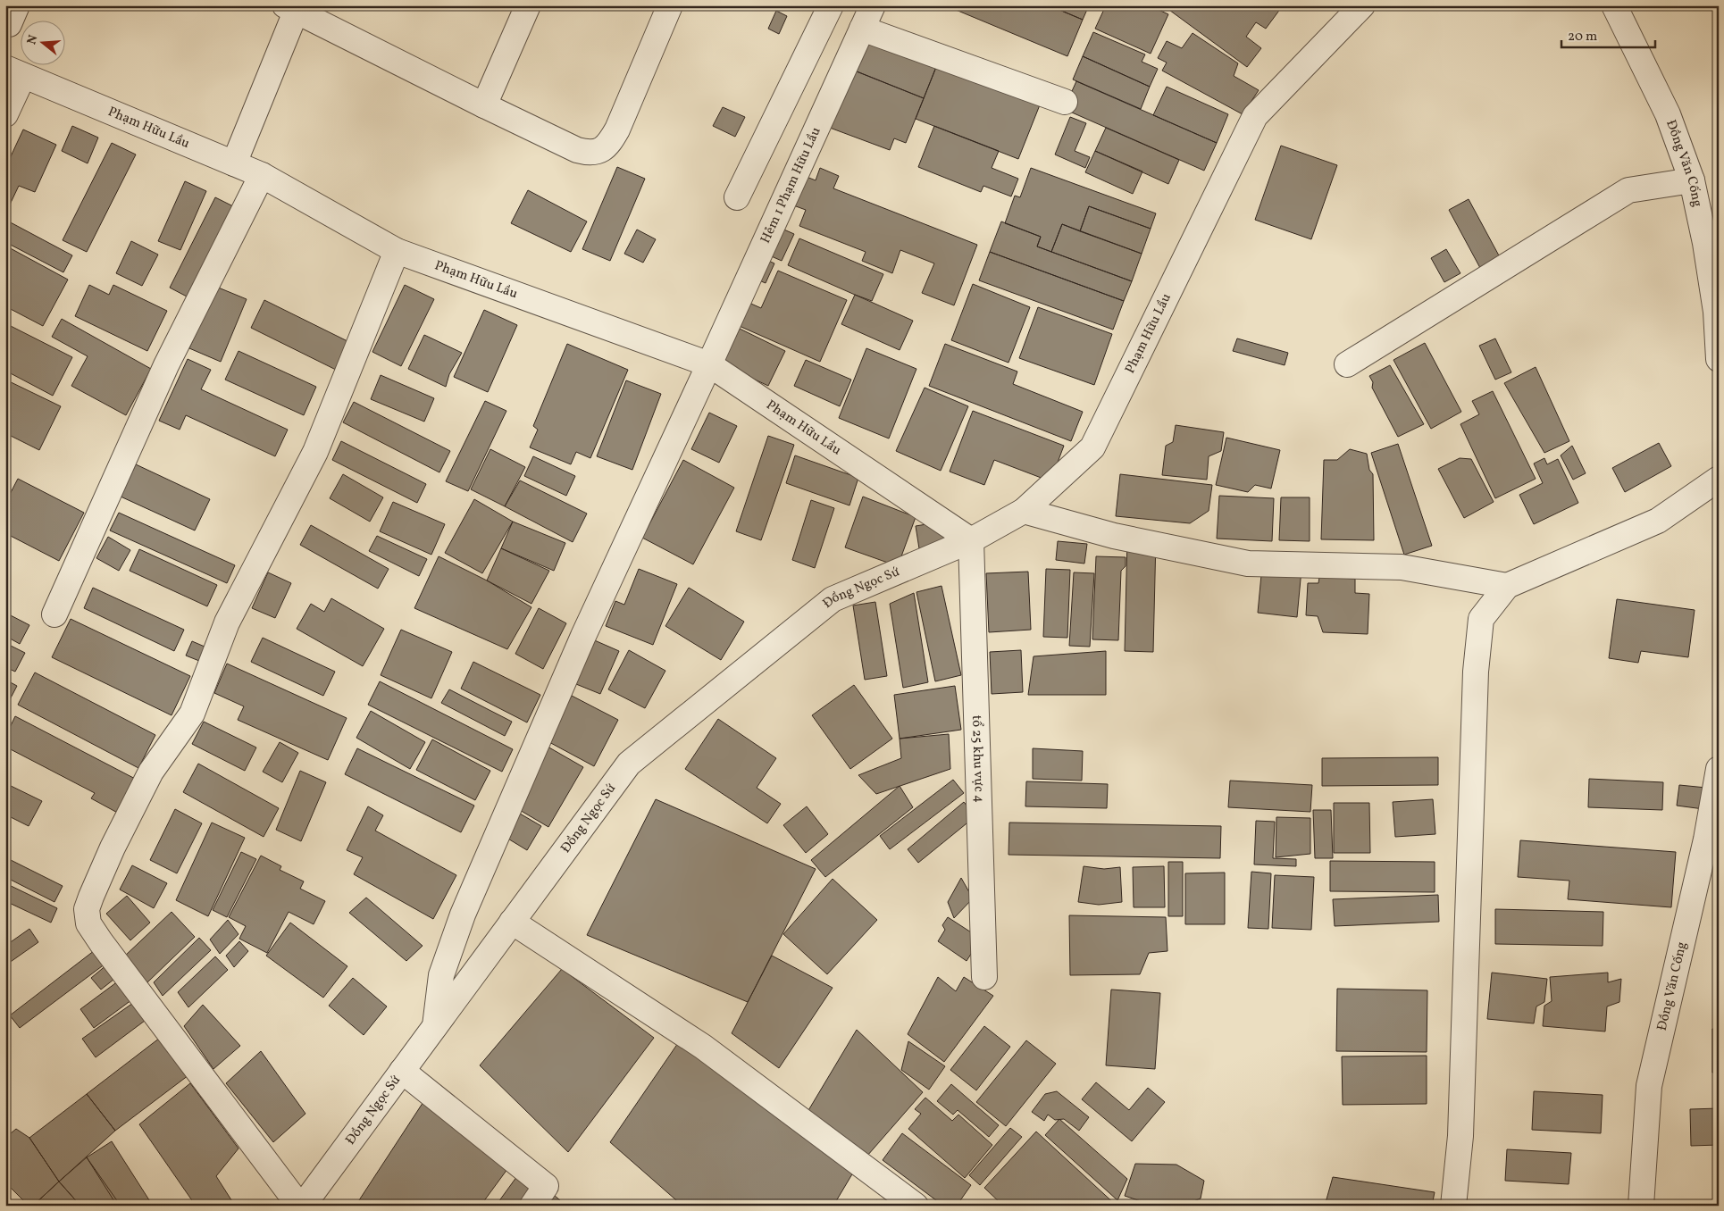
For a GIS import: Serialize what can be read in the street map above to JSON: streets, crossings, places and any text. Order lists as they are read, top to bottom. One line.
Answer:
{"streets":{"street":["Phạm Hữu Lầu","Đồng Văn Cống","Hẻm 1 Phạm Hữu Lầu","Đồng Ngọc Sứ","tổ 25 khu vực 4"]},"crossings":[["Phạm Hữu Lầu","Hẻm 1 Phạm Hữu Lầu"],["Phạm Hữu Lầu","Đồng Ngọc Sứ"],["Phạm Hữu Lầu","tổ 25 khu vực 4"],["Hẻm 1 Phạm Hữu Lầu","Đồng Ngọc Sứ"],["Đồng Ngọc Sứ","tổ 25 khu vực 4"]],"scale_bar":"20 m","north":"left"}
